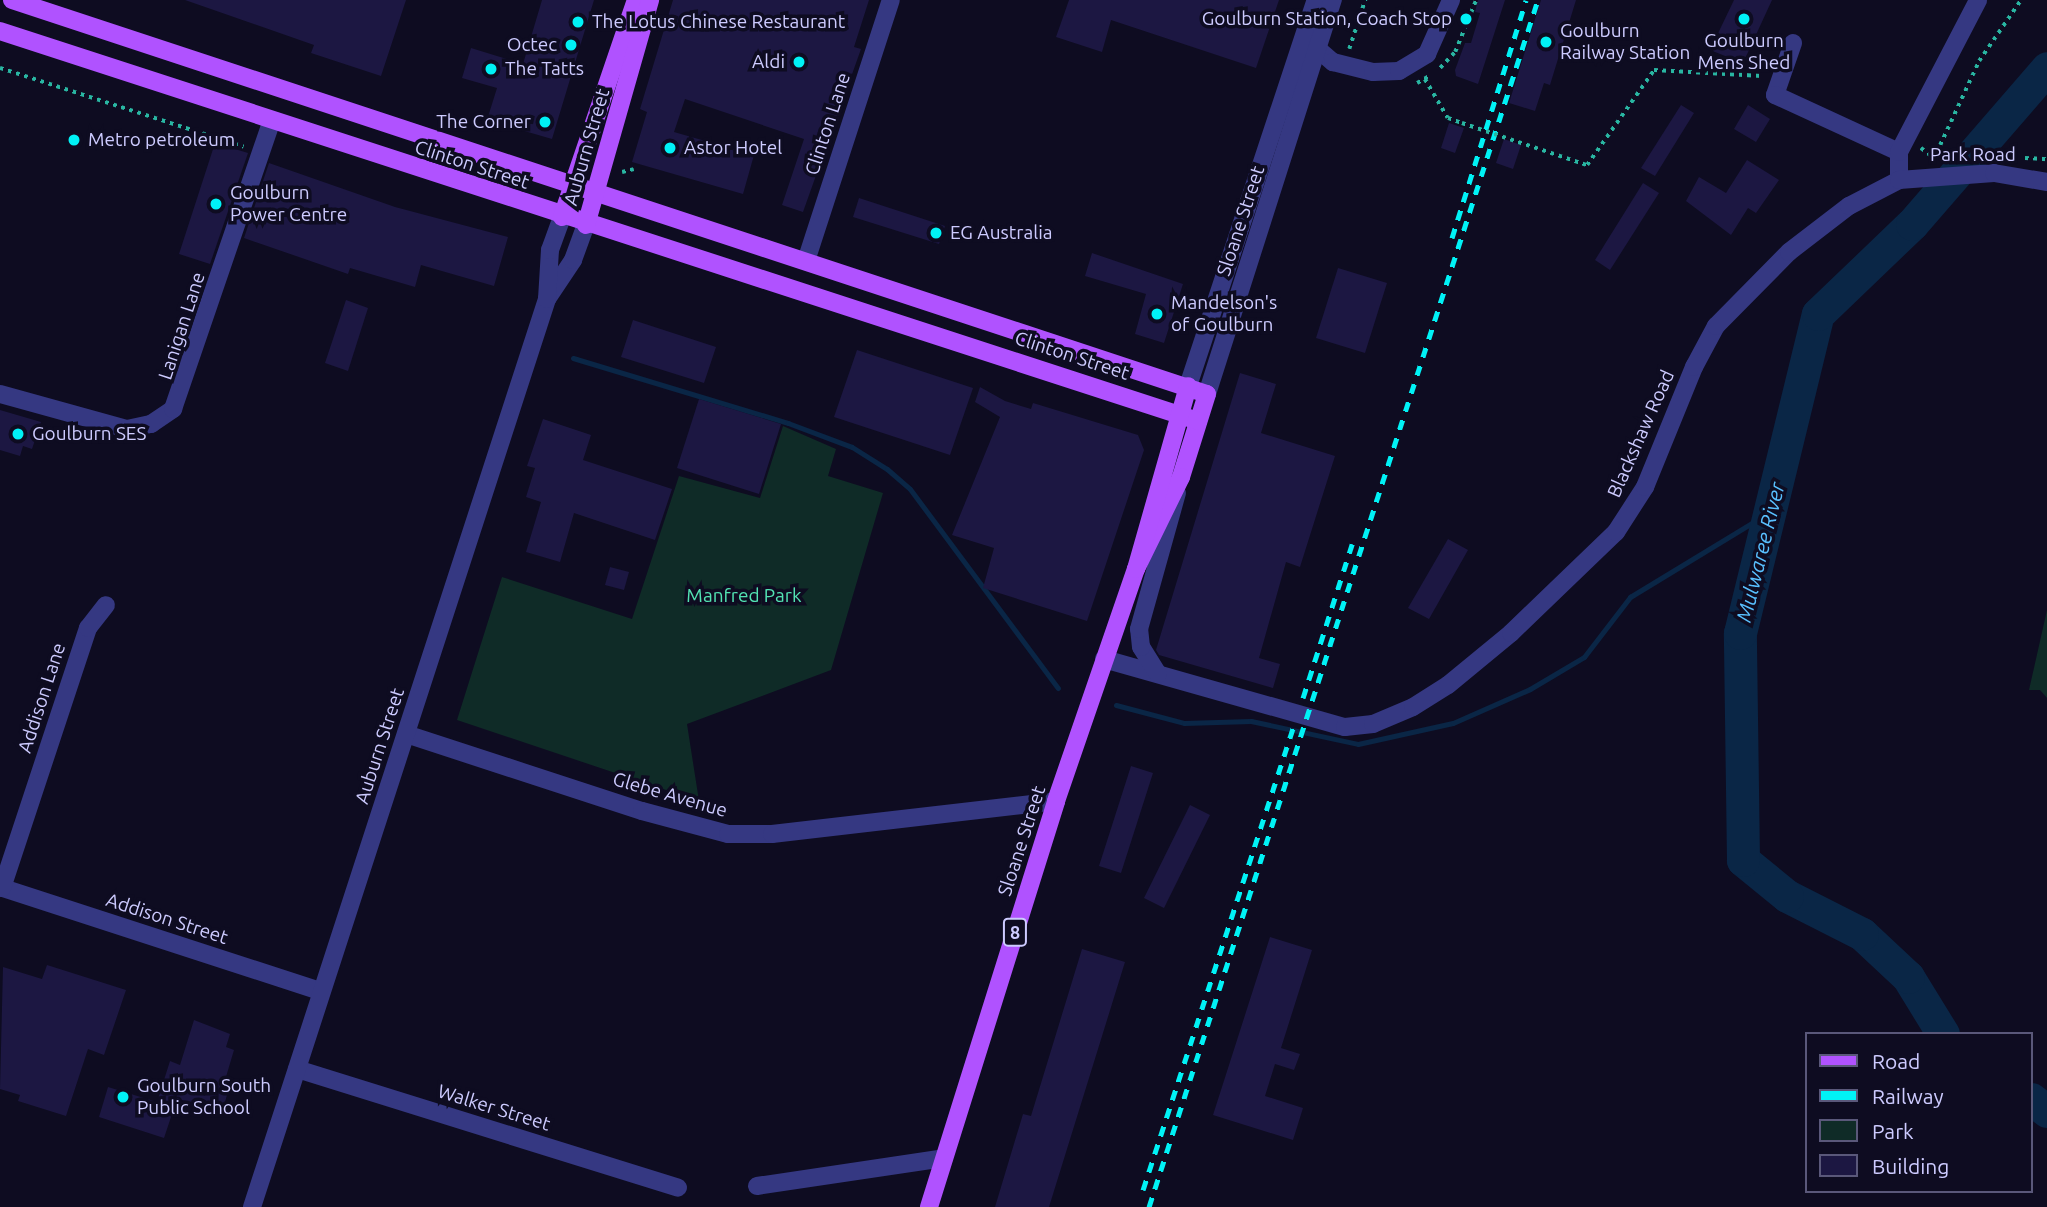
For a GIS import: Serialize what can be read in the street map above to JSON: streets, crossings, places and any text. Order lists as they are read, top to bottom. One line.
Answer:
{"streets":{"main road":["Auburn Street","Clinton Street","Sloane Street","8"],"street":["Clinton Lane","Park Road","Lanigan Lane","Blackshaw Road","Addison Lane","Glebe Avenue","Addison Street","Walker Street"]},"crossings":[["Clinton Lane","Clinton Street"],["Auburn Street","Clinton Street"],["Auburn Street","Glebe Avenue"],["Auburn Street","Addison Street"],["Auburn Street","Walker Street"],["Park Road","Blackshaw Road"],["Clinton Street","Sloane Street"],["Clinton Street","Lanigan Lane"],["Sloane Street","Blackshaw Road"],["Sloane Street","Glebe Avenue"],["Addison Lane","Addison Street"]],"water":["Mulwaree River"],"parks":["Manfred Park"],"places":["Goulburn Station, Coach Stop","Goulburn Mens Shed","The Lotus Chinese Restaurant","Goulburn Railway Station","Octec","Aldi","The Tatts","The Corner","Metro petroleum","Astor Hotel","Goulburn Power Centre","EG Australia","Mandelson's of Goulburn","Goulburn SES","Goulburn South Public School"],"legend":["Road","Railway","Park","Building"]}
